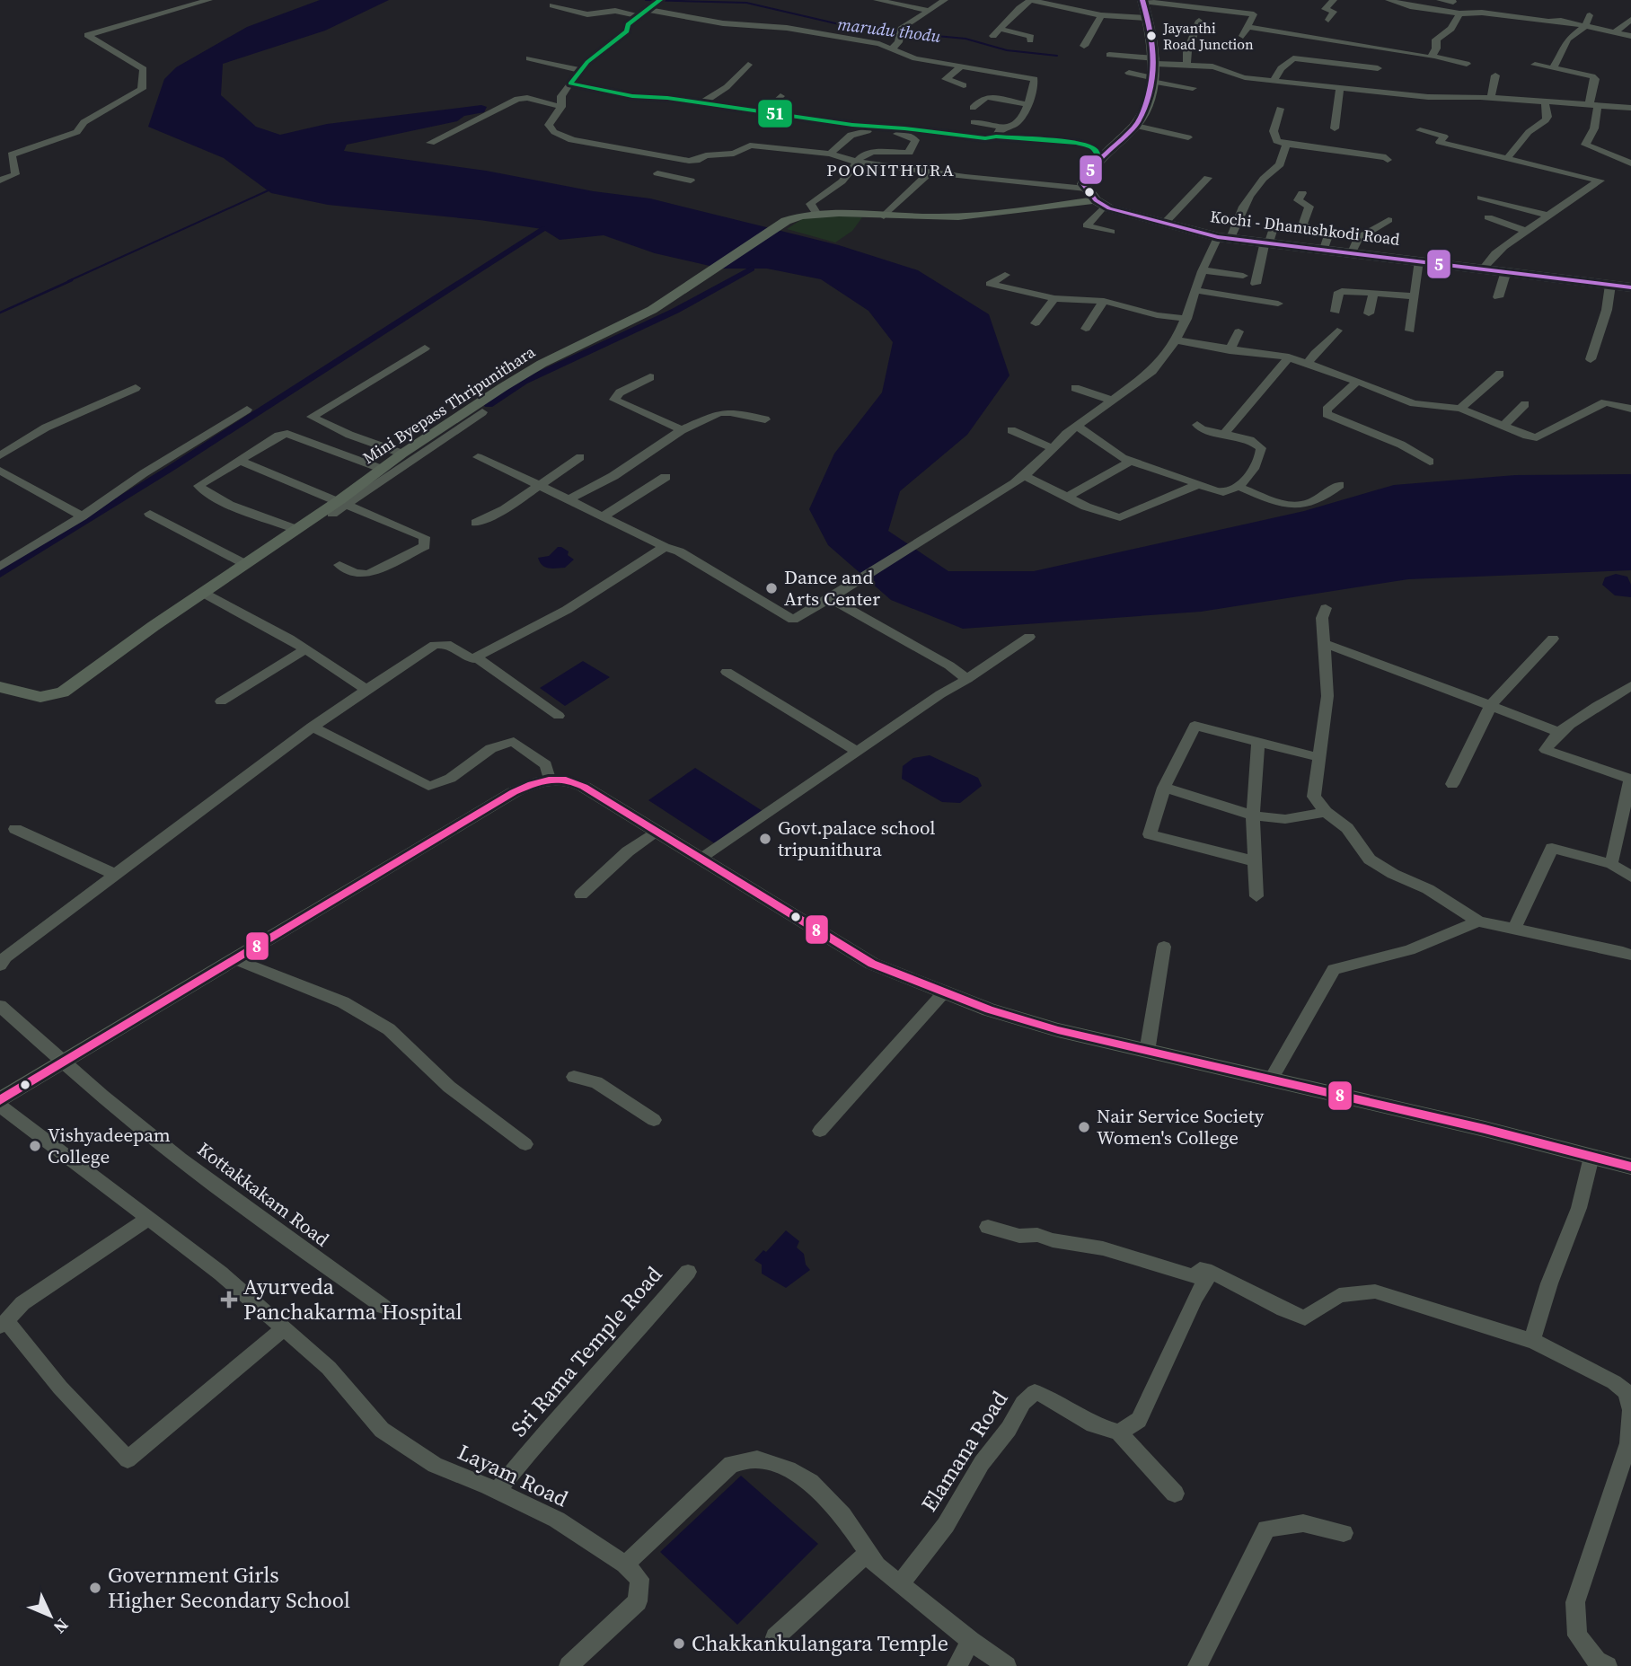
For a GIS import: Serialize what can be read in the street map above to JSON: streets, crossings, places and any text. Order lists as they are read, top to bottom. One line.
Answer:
{"streets":{"highway":["Kochi - Dhanushkodi Road"],"main road":["Mini Byepass Thripunithara"],"street":["Kottakkakam Road","Sri Rama Temple Road","Elamana Road","Layam Road"]},"crossings":[["Kochi - Dhanushkodi Road","Mini Byepass Thripunithara"],["Sri Rama Temple Road","Layam Road"]],"districts":["POONITHURA"],"water":["marudu thodu"],"places":{"other":["Jayanthi Road Junction","Dance and Arts Center","Govt.palace school tripunithura","Nair Service Society Women's College","Vishyadeepam College","Government Girls Higher Secondary School","Chakkankulangara Temple"],"health":["Ayurveda Panchakarma Hospital"]},"lines":["transit line 5","transit line 51","transit line 8"],"north":"bottom right"}
